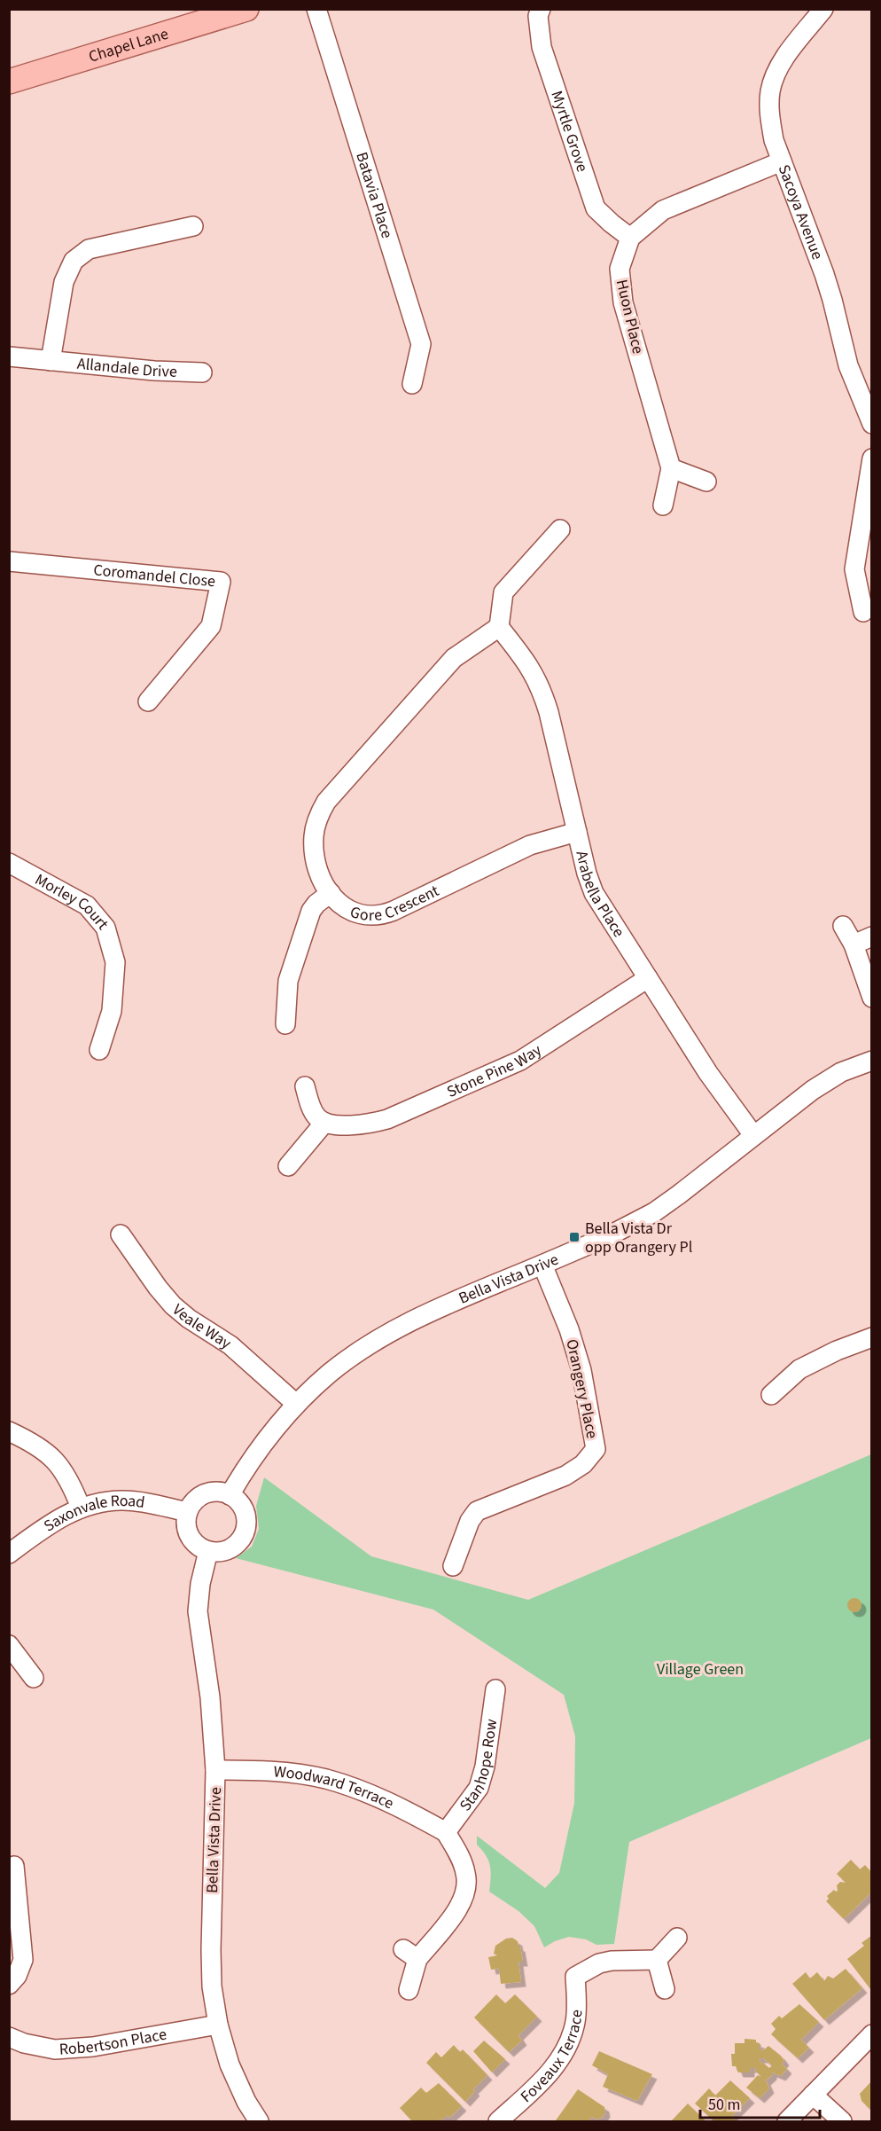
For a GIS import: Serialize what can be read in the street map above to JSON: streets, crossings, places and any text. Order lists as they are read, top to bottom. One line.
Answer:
{"streets":{"main road":["Chapel Lane"],"street":["Myrtle Grove","Batavia Place","Sacoya Avenue","Huon Place","Allandale Drive","Coromandel Close","Arabella Place","Gore Crescent","Morley Court","Stone Pine Way","Bella Vista Drive","Veale Way","Orangery Place","Saxonvale Road","Stanhope Row","Woodward Terrace","Robertson Place","Foveaux Terrace"]},"crossings":[["Myrtle Grove","Huon Place"],["Arabella Place","Gore Crescent"],["Arabella Place","Stone Pine Way"],["Arabella Place","Bella Vista Drive"],["Bella Vista Drive","Veale Way"],["Bella Vista Drive","Orangery Place"],["Bella Vista Drive","Saxonvale Road"],["Bella Vista Drive","Woodward Terrace"],["Bella Vista Drive","Robertson Place"],["Stanhope Row","Woodward Terrace"]],"parks":["Village Green"],"places":{"transit":["Bella Vista Dr opp Orangery Pl"]},"scale_bar":"50 m"}
